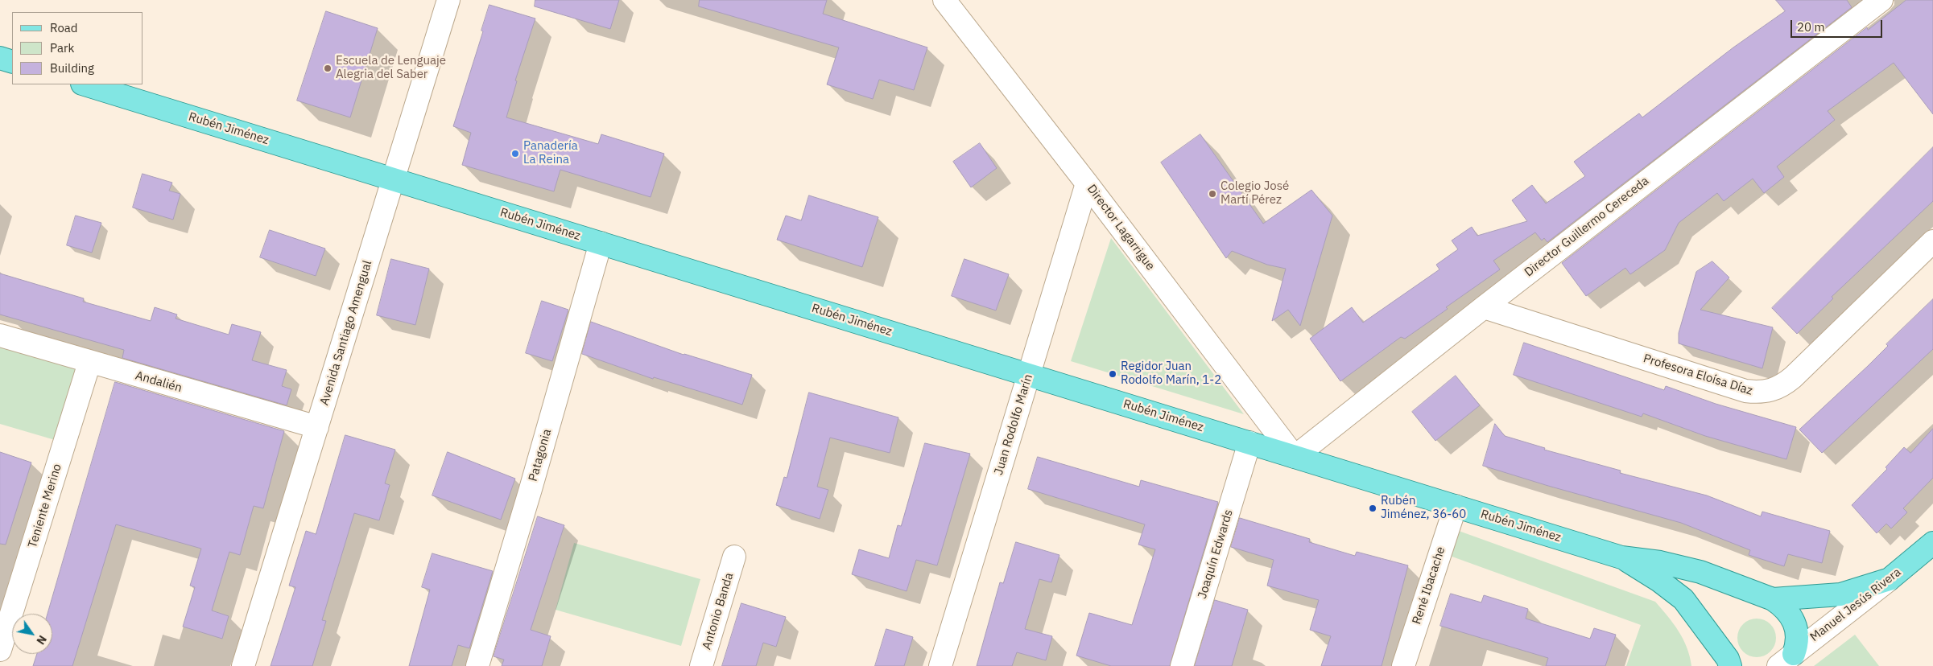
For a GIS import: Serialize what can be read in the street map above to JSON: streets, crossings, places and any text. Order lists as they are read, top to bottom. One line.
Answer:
{"streets":{"main road":["Rubén Jiménez","Manuel Jesús Rivera"],"street":["Director Guillermo Cereceda","Director Lagarrigue","Avenida Santiago Amengual","Profesora Eloísa Díaz","Andalién","Juan Rodolfo Marín","Patagonia","Teniente Merino","Joaquín Edwards","René Ibacache","Antonio Banda"]},"crossings":[["Rubén Jiménez","Director Guillermo Cereceda"],["Rubén Jiménez","Director Lagarrigue"],["Rubén Jiménez","Avenida Santiago Amengual"],["Rubén Jiménez","Juan Rodolfo Marín"],["Rubén Jiménez","Patagonia"],["Rubén Jiménez","Joaquín Edwards"],["Rubén Jiménez","René Ibacache"],["Rubén Jiménez","Manuel Jesús Rivera"],["Director Guillermo Cereceda","Director Lagarrigue"],["Director Guillermo Cereceda","Profesora Eloísa Díaz"],["Director Lagarrigue","Juan Rodolfo Marín"],["Avenida Santiago Amengual","Andalién"],["Andalién","Teniente Merino"]],"places":["Escuela de Lenguaje Alegria del Saber","Panadería La Reina","Colegio José Martí Pérez","Regidor Juan Rodolfo Marín, 1-2","Rubén Jiménez, 36-60"],"legend":["Road","Park","Building"],"scale_bar":"20 m","north":"bottom right"}
